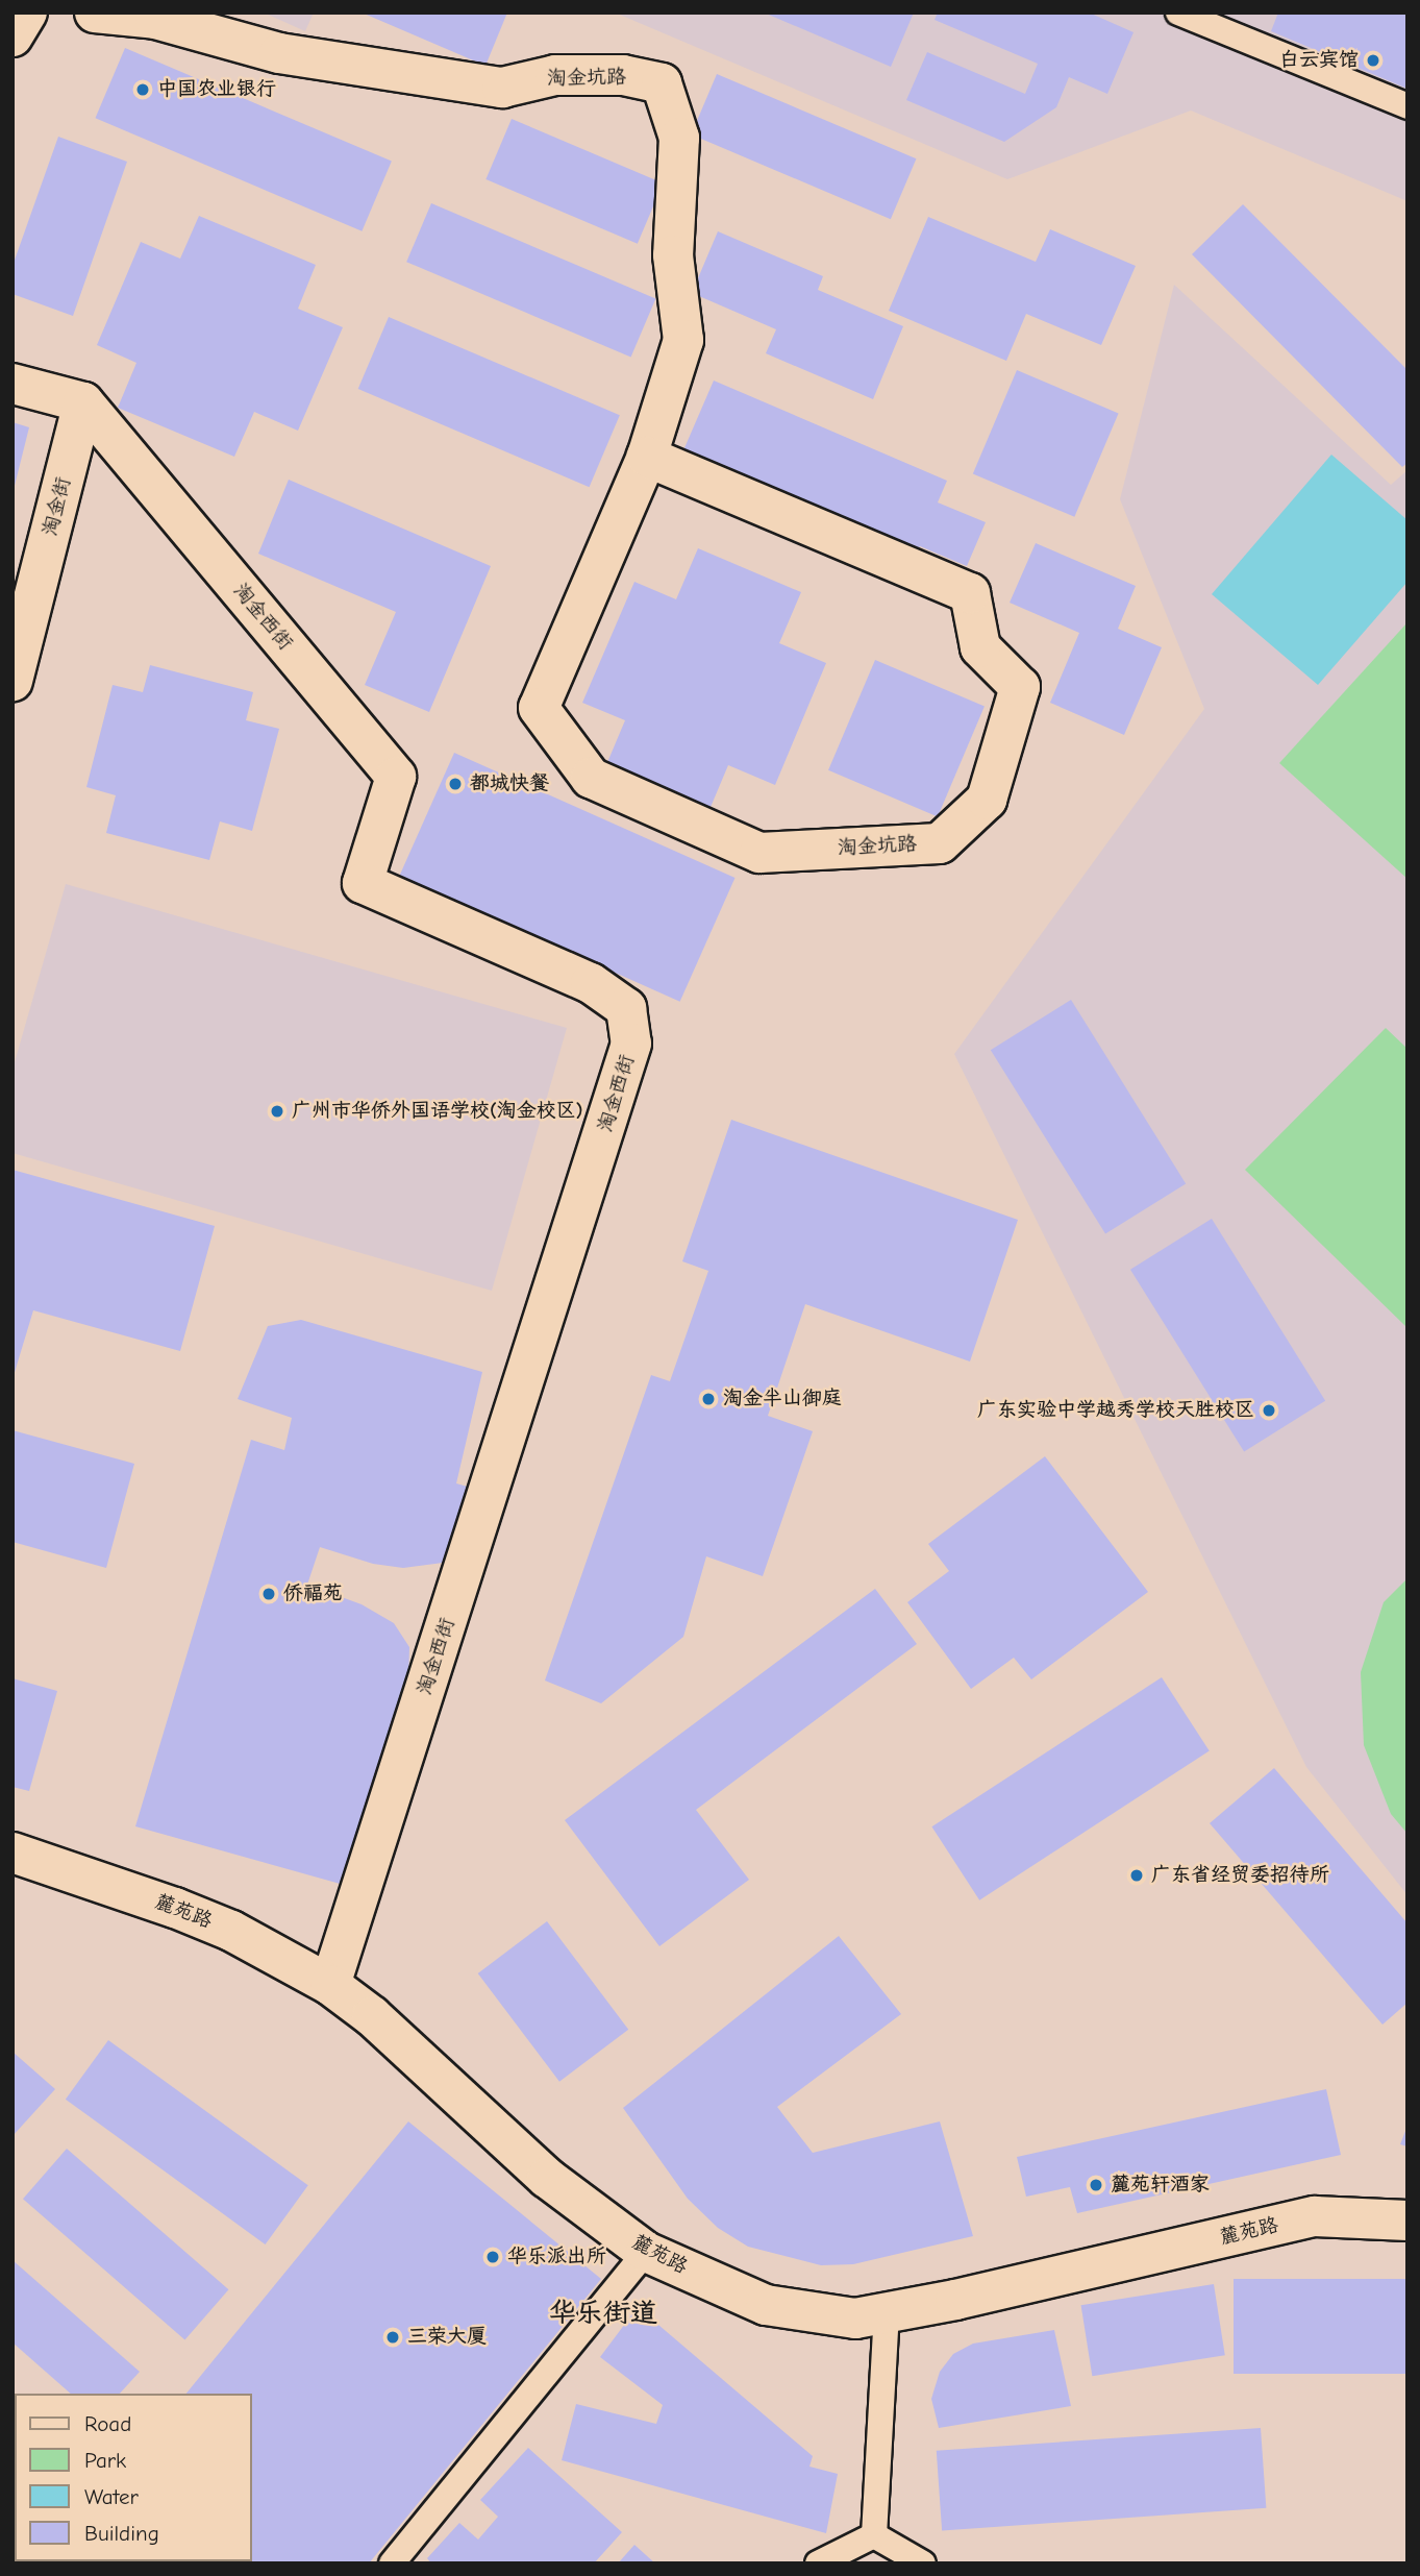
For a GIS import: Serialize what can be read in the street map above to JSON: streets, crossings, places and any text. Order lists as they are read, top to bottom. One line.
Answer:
{"streets":{"street":["淘金坑路","淘金街","淘金西街","麓苑路"]},"crossings":[["淘金街","淘金西街"],["淘金西街","麓苑路"]],"districts":["华乐街道"],"places":["白云宾馆","中国农业银行","都城快餐","广州市华侨外国语学校(淘金校区)","淘金半山御庭","广东实验中学越秀学校天胜校区","侨福苑","广东省经贸委招待所","麓苑轩酒家","华乐派出所","三荣大厦"],"legend":["Road","Park","Water","Building"]}
